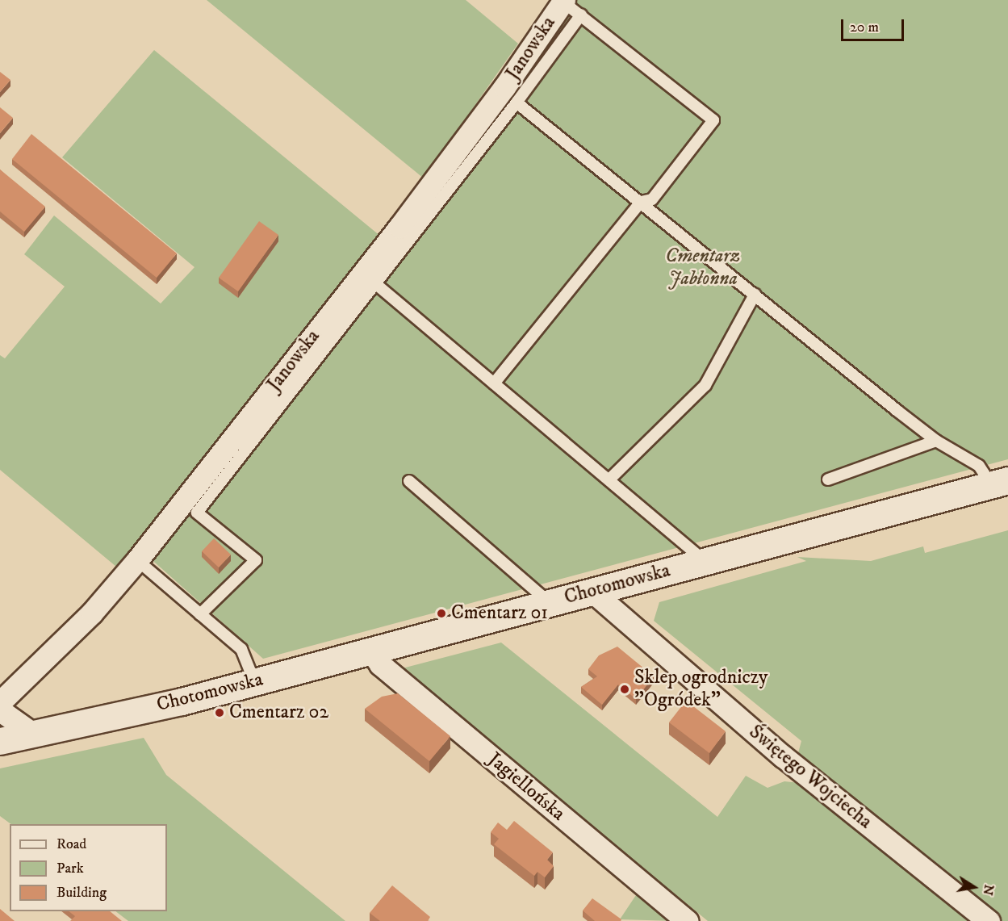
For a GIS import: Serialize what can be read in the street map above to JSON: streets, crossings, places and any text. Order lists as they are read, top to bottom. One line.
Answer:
{"streets":{"street":["Janowska","Chotomowska","Świętego Wojciecha","Jagiellońska"]},"crossings":[["Chotomowska","Świętego Wojciecha"],["Chotomowska","Jagiellońska"]],"parks":["Cmentarz Jabłonna"],"places":["Cmentarz 01","Sklep ogrodniczy \"Ogródek\"","Cmentarz 02"],"legend":["Road","Park","Building"],"scale_bar":"20 m","north":"right"}
